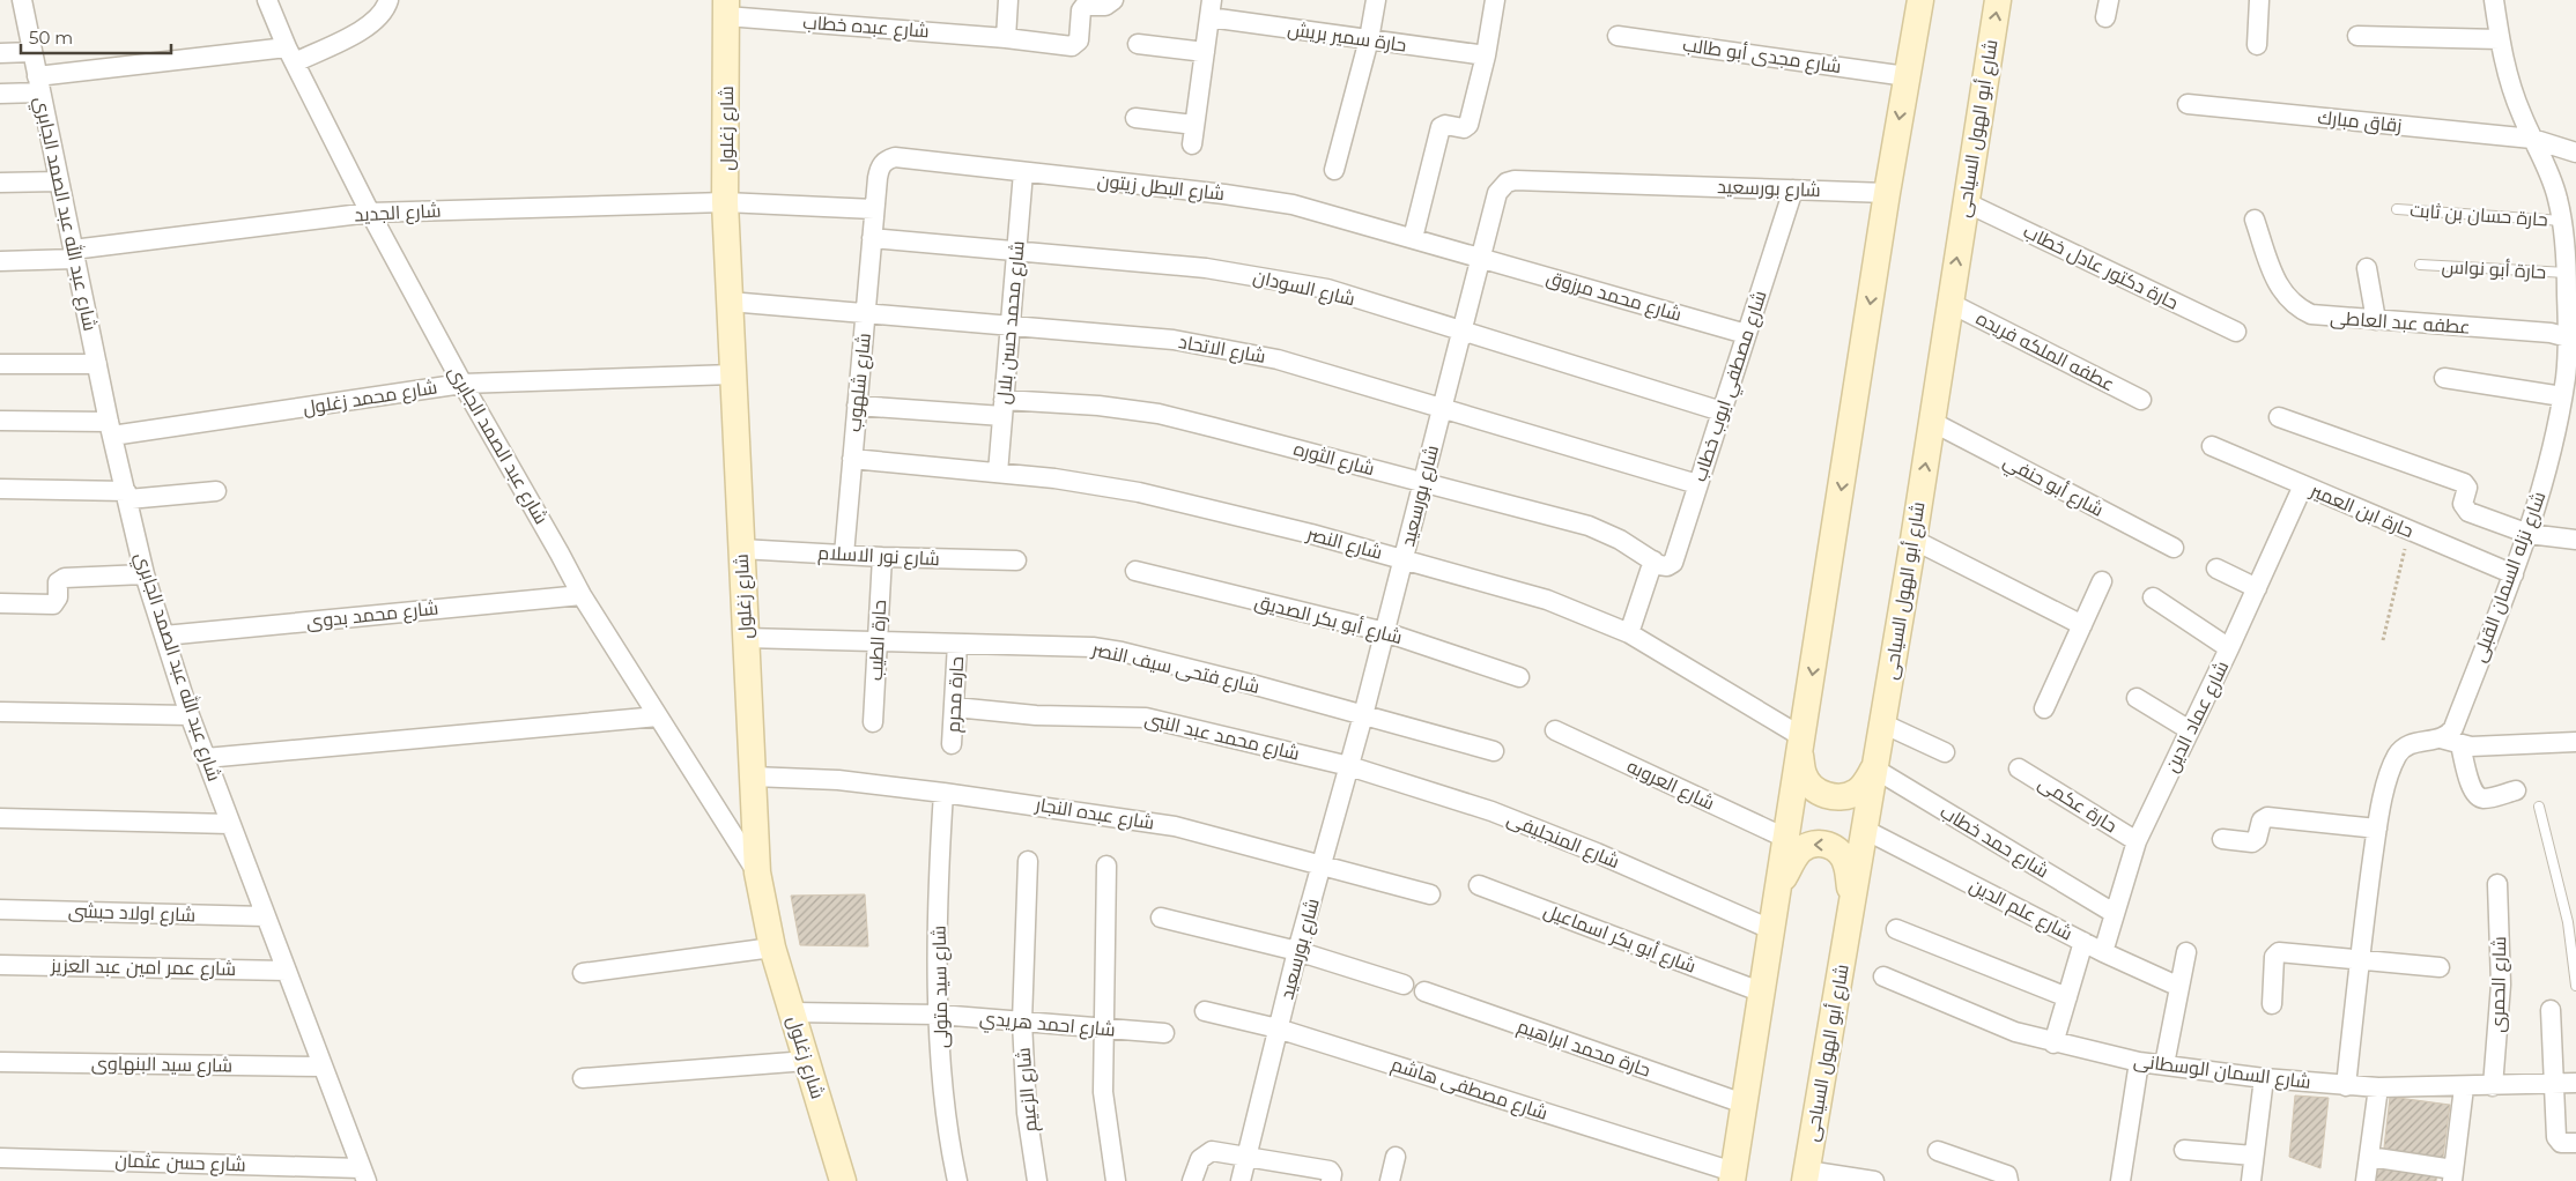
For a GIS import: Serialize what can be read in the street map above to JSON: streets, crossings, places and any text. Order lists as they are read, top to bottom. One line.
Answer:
{"streets":{"main road":["شارع زغلول","شارع أبو الهول السياحى"],"street":["شارع عبده خطاب","حارة سمير بريش","شارع مجدى أبو طالب","زقاق مبارك","شارع البطل زيتون","شارع بورسعيد","شارع الجديد","شارع عبد الله عبد الصمد الجابري","حارة دكتور عادل خطاب","شارع السودان","شارع محمد مرزوق","شارع محمد حسن بلال","عطفه عبد العاطى","شارع الاتحاد","عطفه الملكه فريده","شارع شلهوب","شارع مصطفي ايوب خطاب","شارع محمد زغلول","شارع عبد الصمد الجابرى","شارع الثوره","شارع أبو حنفي","حارة ابن العمير","شارع النصر","شارع نور الاسلام","شارع نزله السمان القبلى","شارع محمد بدوى","شارع أبو بكر الصديق","حارة الطيب","شارع فتحى سيف النصر","حارة محرم","شارع عماد الدين","شارع محمد عبد النبى","شارع العروبه","حارة عكمى","شارع عبده النجار","شارع المنجليفى","شارع حمد خطاب","شارع علم الدين","شارع اولاد حبشى","شارع أبو بكر اسماعيل","شارع عمر امين عبد العزيز","شارع الحمرى","شارع سيد متولى","شارع احمد هريدي","حارة محمد ابراهيم","شارع سيد البنهاوى","شارع السمان الوسطانى","شارع مصطفى هاشم","شارع الزعيم","شارع حسن عثمان"],"lane":["حارة حسان بن ثابت","حارة أبو نواس"]},"crossings":[["شارع عبده خطاب","شارع زغلول"],["زقاق مبارك","شارع نزله السمان القبلى"],["شارع زغلول","شارع الجديد"],["شارع زغلول","شارع الاتحاد"],["شارع زغلول","شارع محمد زغلول"],["شارع زغلول","شارع عبد الصمد الجابرى"],["شارع زغلول","شارع نور الاسلام"],["شارع زغلول","شارع فتحى سيف النصر"],["شارع زغلول","شارع عبده النجار"],["شارع زغلول","شارع احمد هريدي"],["شارع أبو الهول السياحى","حارة دكتور عادل خطاب"],["شارع أبو الهول السياحى","عطفه الملكه فريده"],["شارع أبو الهول السياحى","شارع أبو حنفي"],["شارع أبو الهول السياحى","شارع حمد خطاب"],["شارع أبو الهول السياحى","شارع علم الدين"],["شارع البطل زيتون","شارع بورسعيد"],["شارع البطل زيتون","شارع الجديد"],["شارع البطل زيتون","شارع محمد مرزوق"],["شارع البطل زيتون","شارع محمد حسن بلال"],["شارع البطل زيتون","شارع شلهوب"],["شارع بورسعيد","شارع السودان"],["شارع بورسعيد","شارع محمد مرزوق"],["شارع بورسعيد","شارع الاتحاد"],["شارع بورسعيد","شارع مصطفي ايوب خطاب"],["شارع بورسعيد","شارع الثوره"],["شارع بورسعيد","شارع النصر"],["شارع بورسعيد","شارع أبو بكر الصديق"],["شارع بورسعيد","شارع فتحى سيف النصر"],["شارع بورسعيد","شارع محمد عبد النبى"],["شارع بورسعيد","شارع عبده النجار"],["شارع بورسعيد","شارع المنجليفى"],["شارع بورسعيد","شارع مصطفى هاشم"],["شارع الجديد","شارع عبد الله عبد الصمد الجابري"],["شارع الجديد","شارع شلهوب"],["شارع الجديد","شارع عبد الصمد الجابرى"],["شارع عبد الله عبد الصمد الجابري","شارع محمد زغلول"],["شارع عبد الله عبد الصمد الجابري","شارع محمد بدوى"],["شارع عبد الله عبد الصمد الجابري","شارع اولاد حبشى"],["شارع عبد الله عبد الصمد الجابري","شارع عمر امين عبد العزيز"],["شارع عبد الله عبد الصمد الجابري","شارع سيد البنهاوى"],["شارع عبد الله عبد الصمد الجابري","شارع حسن عثمان"],["حارة حسان بن ثابت","شارع نزله السمان القبلى"],["حارة أبو نواس","شارع نزله السمان القبلى"],["شارع السودان","شارع محمد حسن بلال"],["شارع السودان","شارع شلهوب"],["شارع السودان","شارع مصطفي ايوب خطاب"],["شارع محمد مرزوق","شارع مصطفي ايوب خطاب"],["شارع محمد حسن بلال","شارع الاتحاد"],["شارع محمد حسن بلال","شارع الثوره"],["شارع محمد حسن بلال","شارع النصر"],["عطفه عبد العاطى","شارع نزله السمان القبلى"],["شارع الاتحاد","شارع شلهوب"],["شارع الاتحاد","شارع مصطفي ايوب خطاب"],["شارع شلهوب","شارع الثوره"],["شارع شلهوب","شارع النصر"],["شارع شلهوب","شارع نور الاسلام"],["شارع مصطفي ايوب خطاب","شارع الثوره"],["شارع محمد زغلول","شارع عبد الصمد الجابرى"],["شارع عبد الصمد الجابرى","شارع محمد بدوى"],["حارة ابن العمير","شارع نزله السمان القبلى"],["حارة ابن العمير","شارع عماد الدين"],["شارع نور الاسلام","حارة الطيب"],["حارة الطيب","شارع فتحى سيف النصر"],["شارع فتحى سيف النصر","حارة محرم"],["حارة محرم","شارع محمد عبد النبى"],["شارع عماد الدين","حارة عكمى"],["شارع عماد الدين","شارع حمد خطاب"],["شارع عماد الدين","شارع علم الدين"],["شارع محمد عبد النبى","شارع المنجليفى"],["شارع عبده النجار","شارع سيد متولى"],["شارع الحمرى","شارع السمان الوسطانى"],["شارع سيد متولى","شارع احمد هريدي"],["شارع احمد هريدي","شارع الزعيم"]],"scale_bar":"50 m"}
